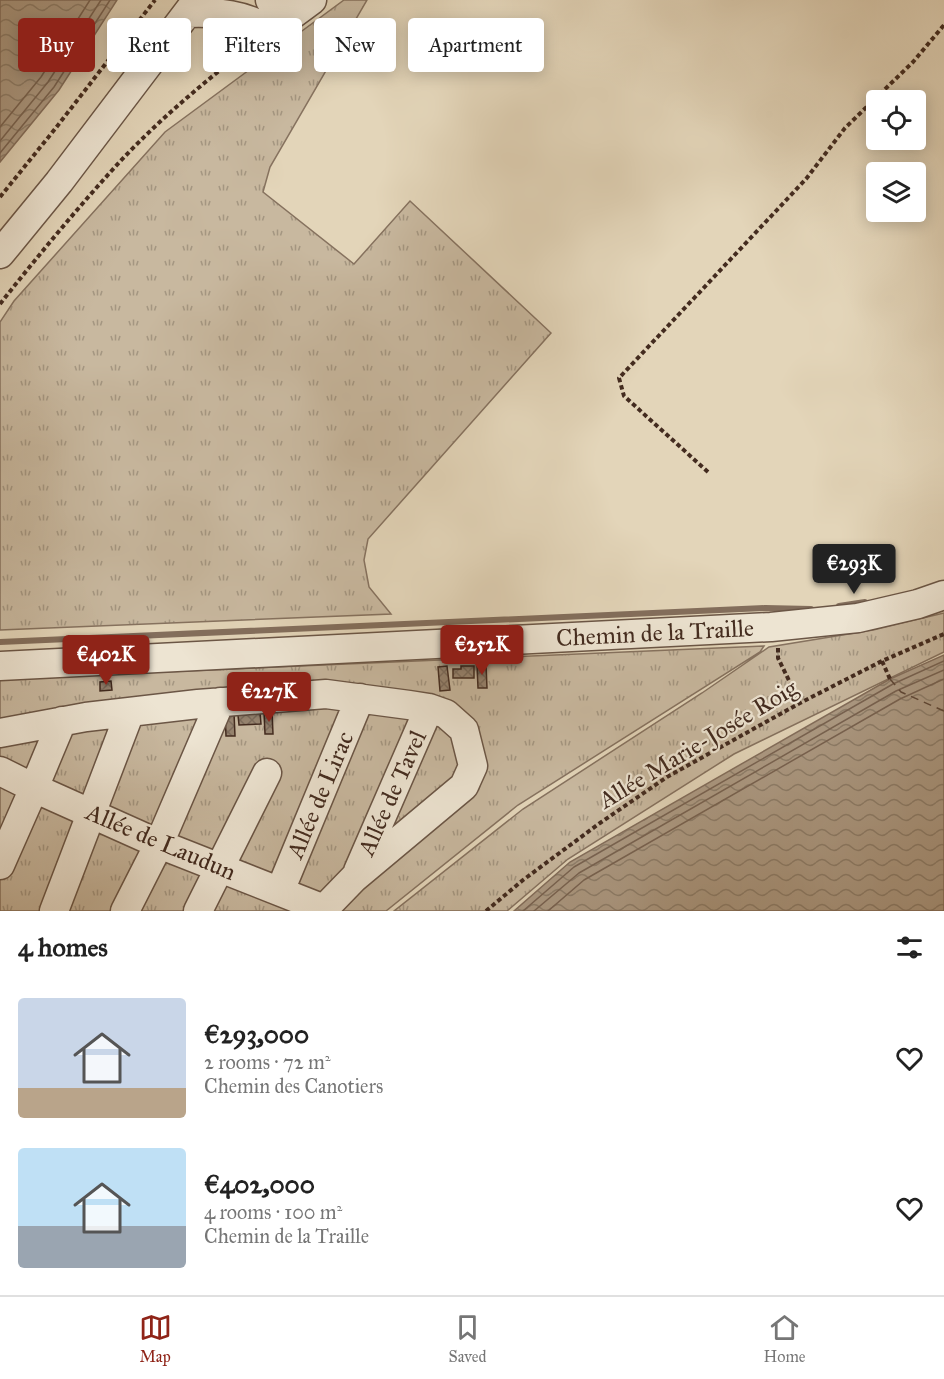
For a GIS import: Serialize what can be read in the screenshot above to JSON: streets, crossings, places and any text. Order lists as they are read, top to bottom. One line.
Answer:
{"streets":{"street":["Chemin de la Traille","Allée de Tavel","Allée de Lirac","Allée de Laudun"],"path":["Allée Marie-Josée Roig"]},"crossings":[["Allée de Lirac","Allée de Laudun"]],"page":{"chip":["Buy","Rent","Filters","New","Apartment"],"price":["€293K","€252K","€402K","€227K"],"heading":"4 homes","list":[{"name":"€293,000","note":"2 rooms · 72 m² · Chemin des Canotiers"},{"name":"€402,000","note":"4 rooms · 100 m² · Chemin de la Traille"}],"tabs":["Map","Saved","Home"]}}
